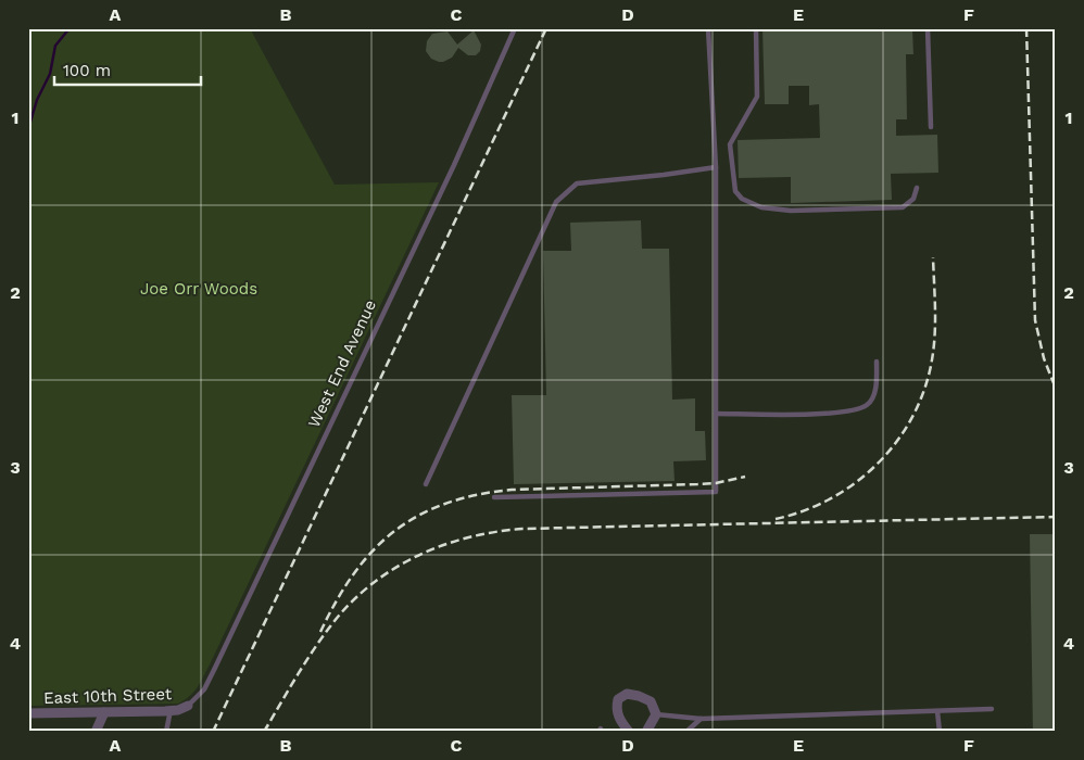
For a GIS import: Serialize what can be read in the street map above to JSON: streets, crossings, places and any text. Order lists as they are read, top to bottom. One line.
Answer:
{"streets":{"street":["East 10th Street"],"lane":["West End Avenue"]},"crossings":[["West End Avenue","East 10th Street"]],"parks":["Joe Orr Woods"],"scale_bar":"100 m","grid":{"columns":["A","B","C","D","E","F"],"rows":["1","2","3","4"]}}
